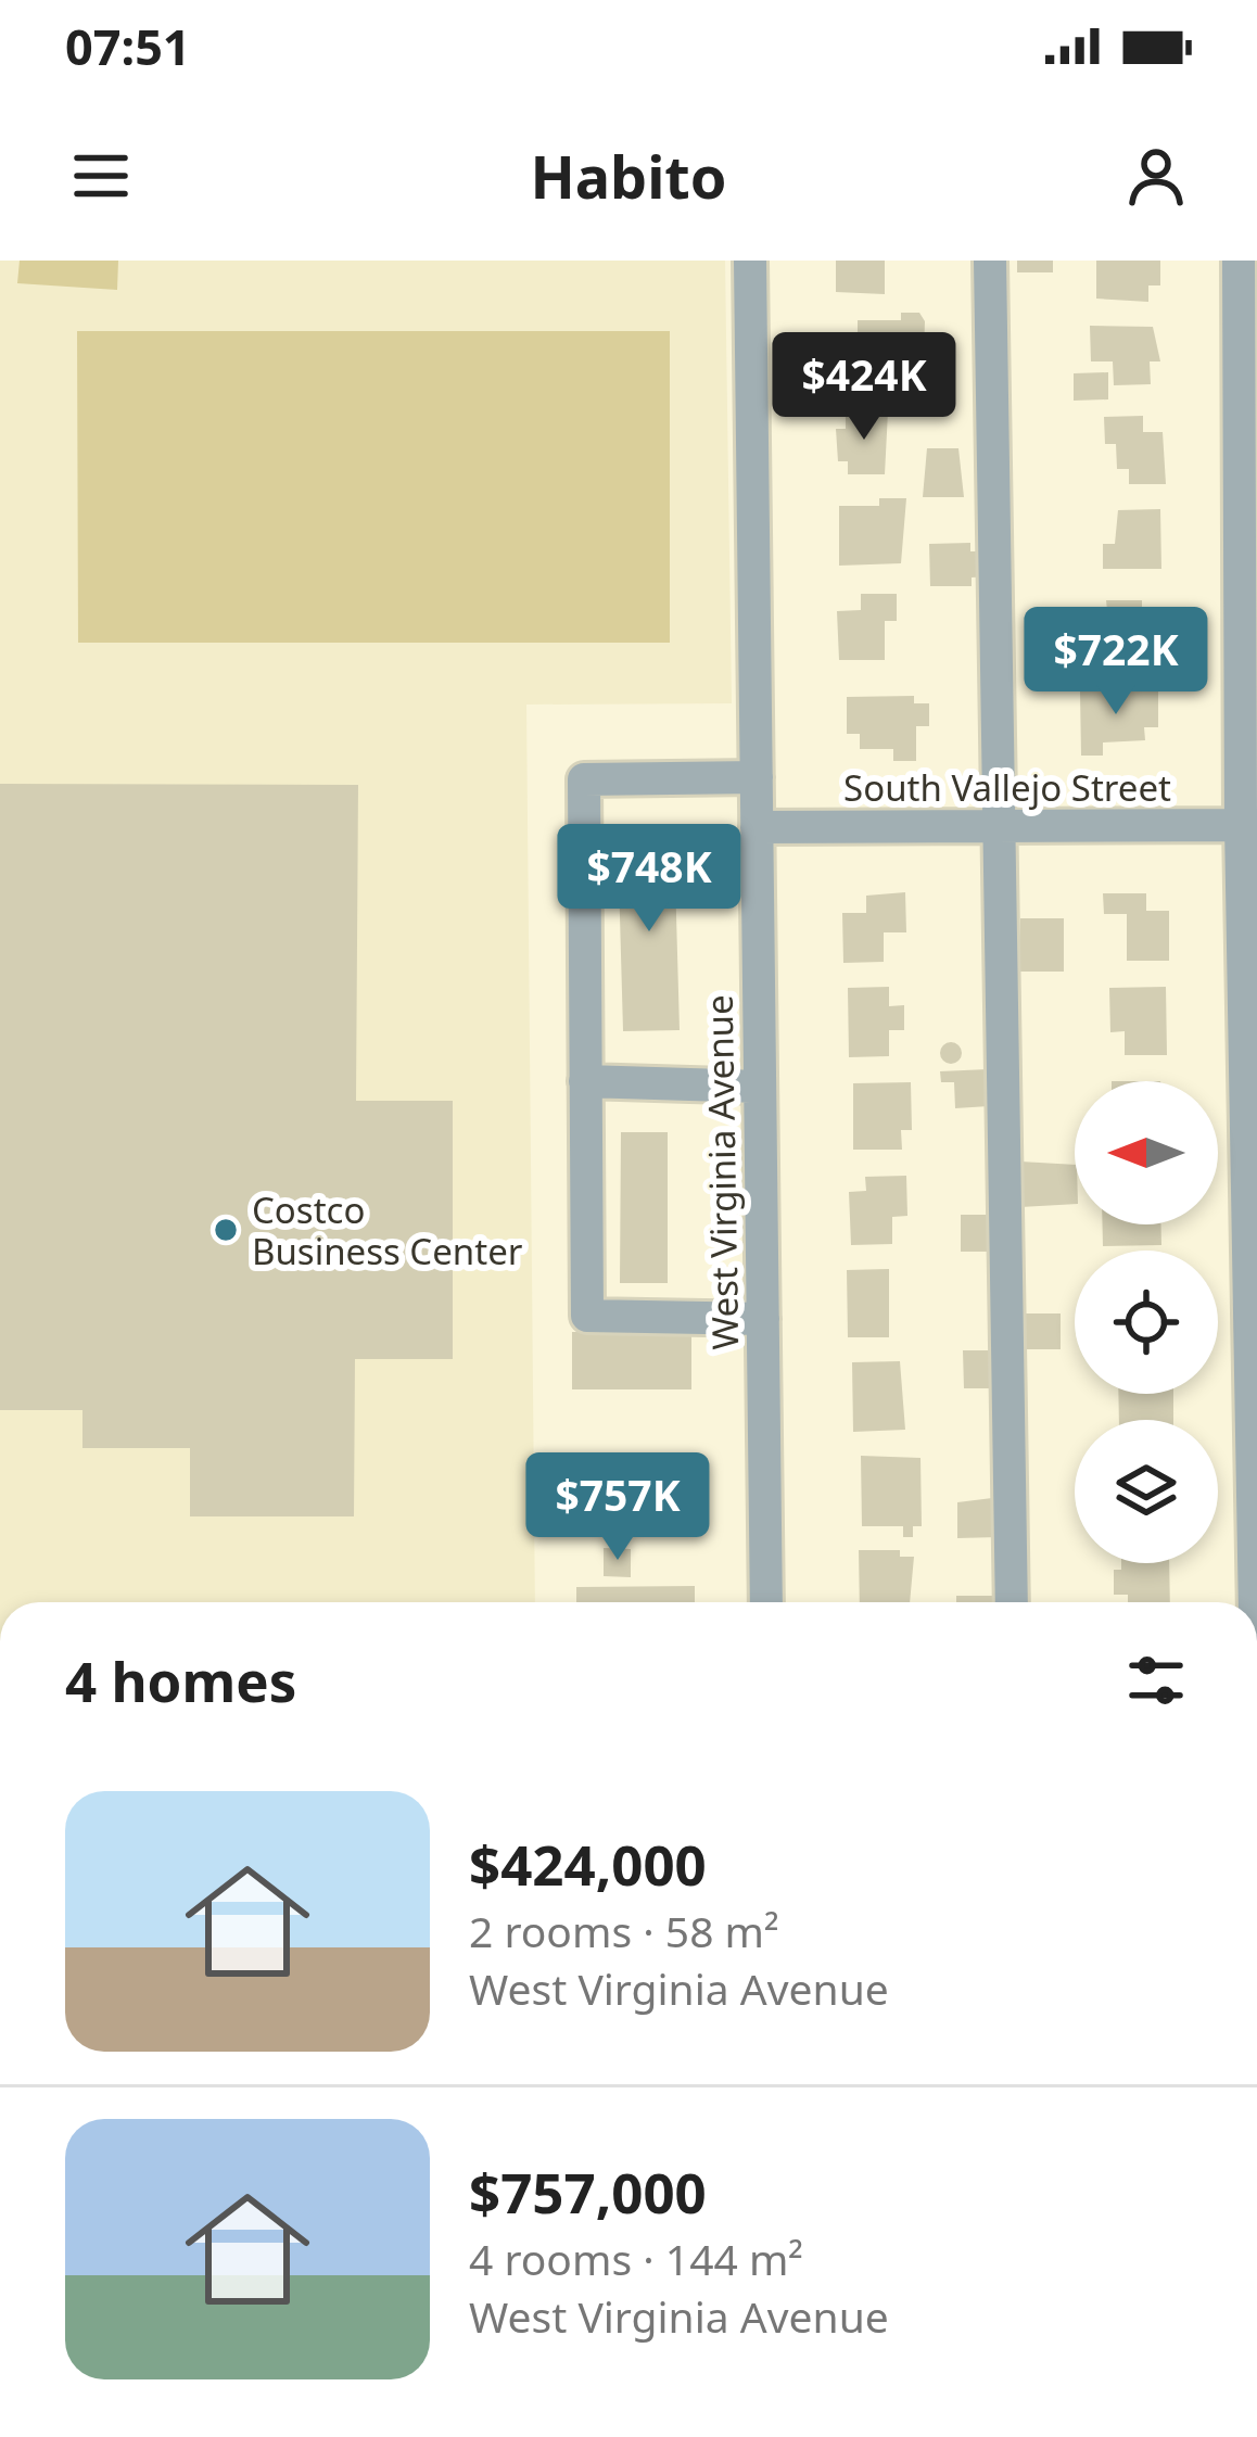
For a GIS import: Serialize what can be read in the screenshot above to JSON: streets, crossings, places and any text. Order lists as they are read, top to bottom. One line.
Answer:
{"streets":{"street":["South Vallejo Street","West Virginia Avenue"]},"crossings":[["South Vallejo Street","West Virginia Avenue"]],"places":["Costco Business Center"],"north":"left","page":{"status":"07:51","header":"Habito","price":["$424K","$722K","$748K","$757K"],"heading":"4 homes","list":[{"name":"$424,000","note":"2 rooms · 58 m² · West Virginia Avenue"},{"name":"$757,000","note":"4 rooms · 144 m² · West Virginia Avenue"}]}}
